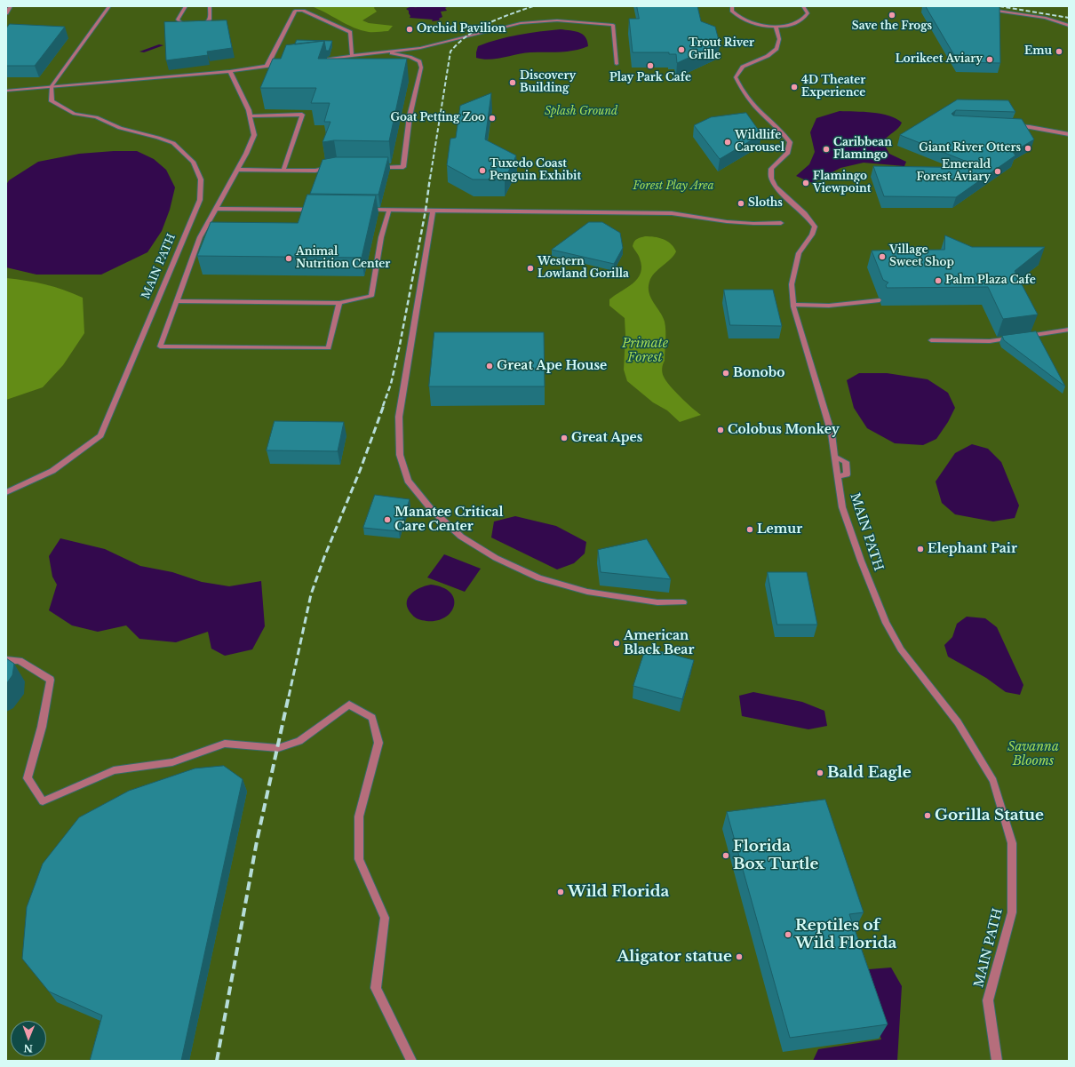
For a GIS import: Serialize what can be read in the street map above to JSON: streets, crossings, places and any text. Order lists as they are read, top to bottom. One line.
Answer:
{"streets":{"street":["MAIN PATH"]},"parks":["Splash Ground","Forest Play Area","Primate Forest","Savanna Blooms"],"places":["Save the Frogs","Orchid Pavilion","Trout River Grille","Emu","Lorikeet Aviary","Play Park Cafe","Discovery Building","4D Theater Experience","Goat Petting Zoo","Wildlife Carousel","Giant River Otters","Caribbean Flamingo","Tuxedo Coast Penguin Exhibit","Emerald Forest Aviary","Flamingo Viewpoint","Sloths","Village Sweet Shop","Animal Nutrition Center","Western Lowland Gorilla","Palm Plaza Cafe","Great Ape House","Bonobo","Colobus Monkey","Great Apes","Manatee Critical Care Center","Lemur","Elephant Pair","American Black Bear","Bald Eagle","Gorilla Statue","Florida Box Turtle","Wild Florida","Reptiles of Wild Florida","Aligator statue"],"north":"bottom"}
